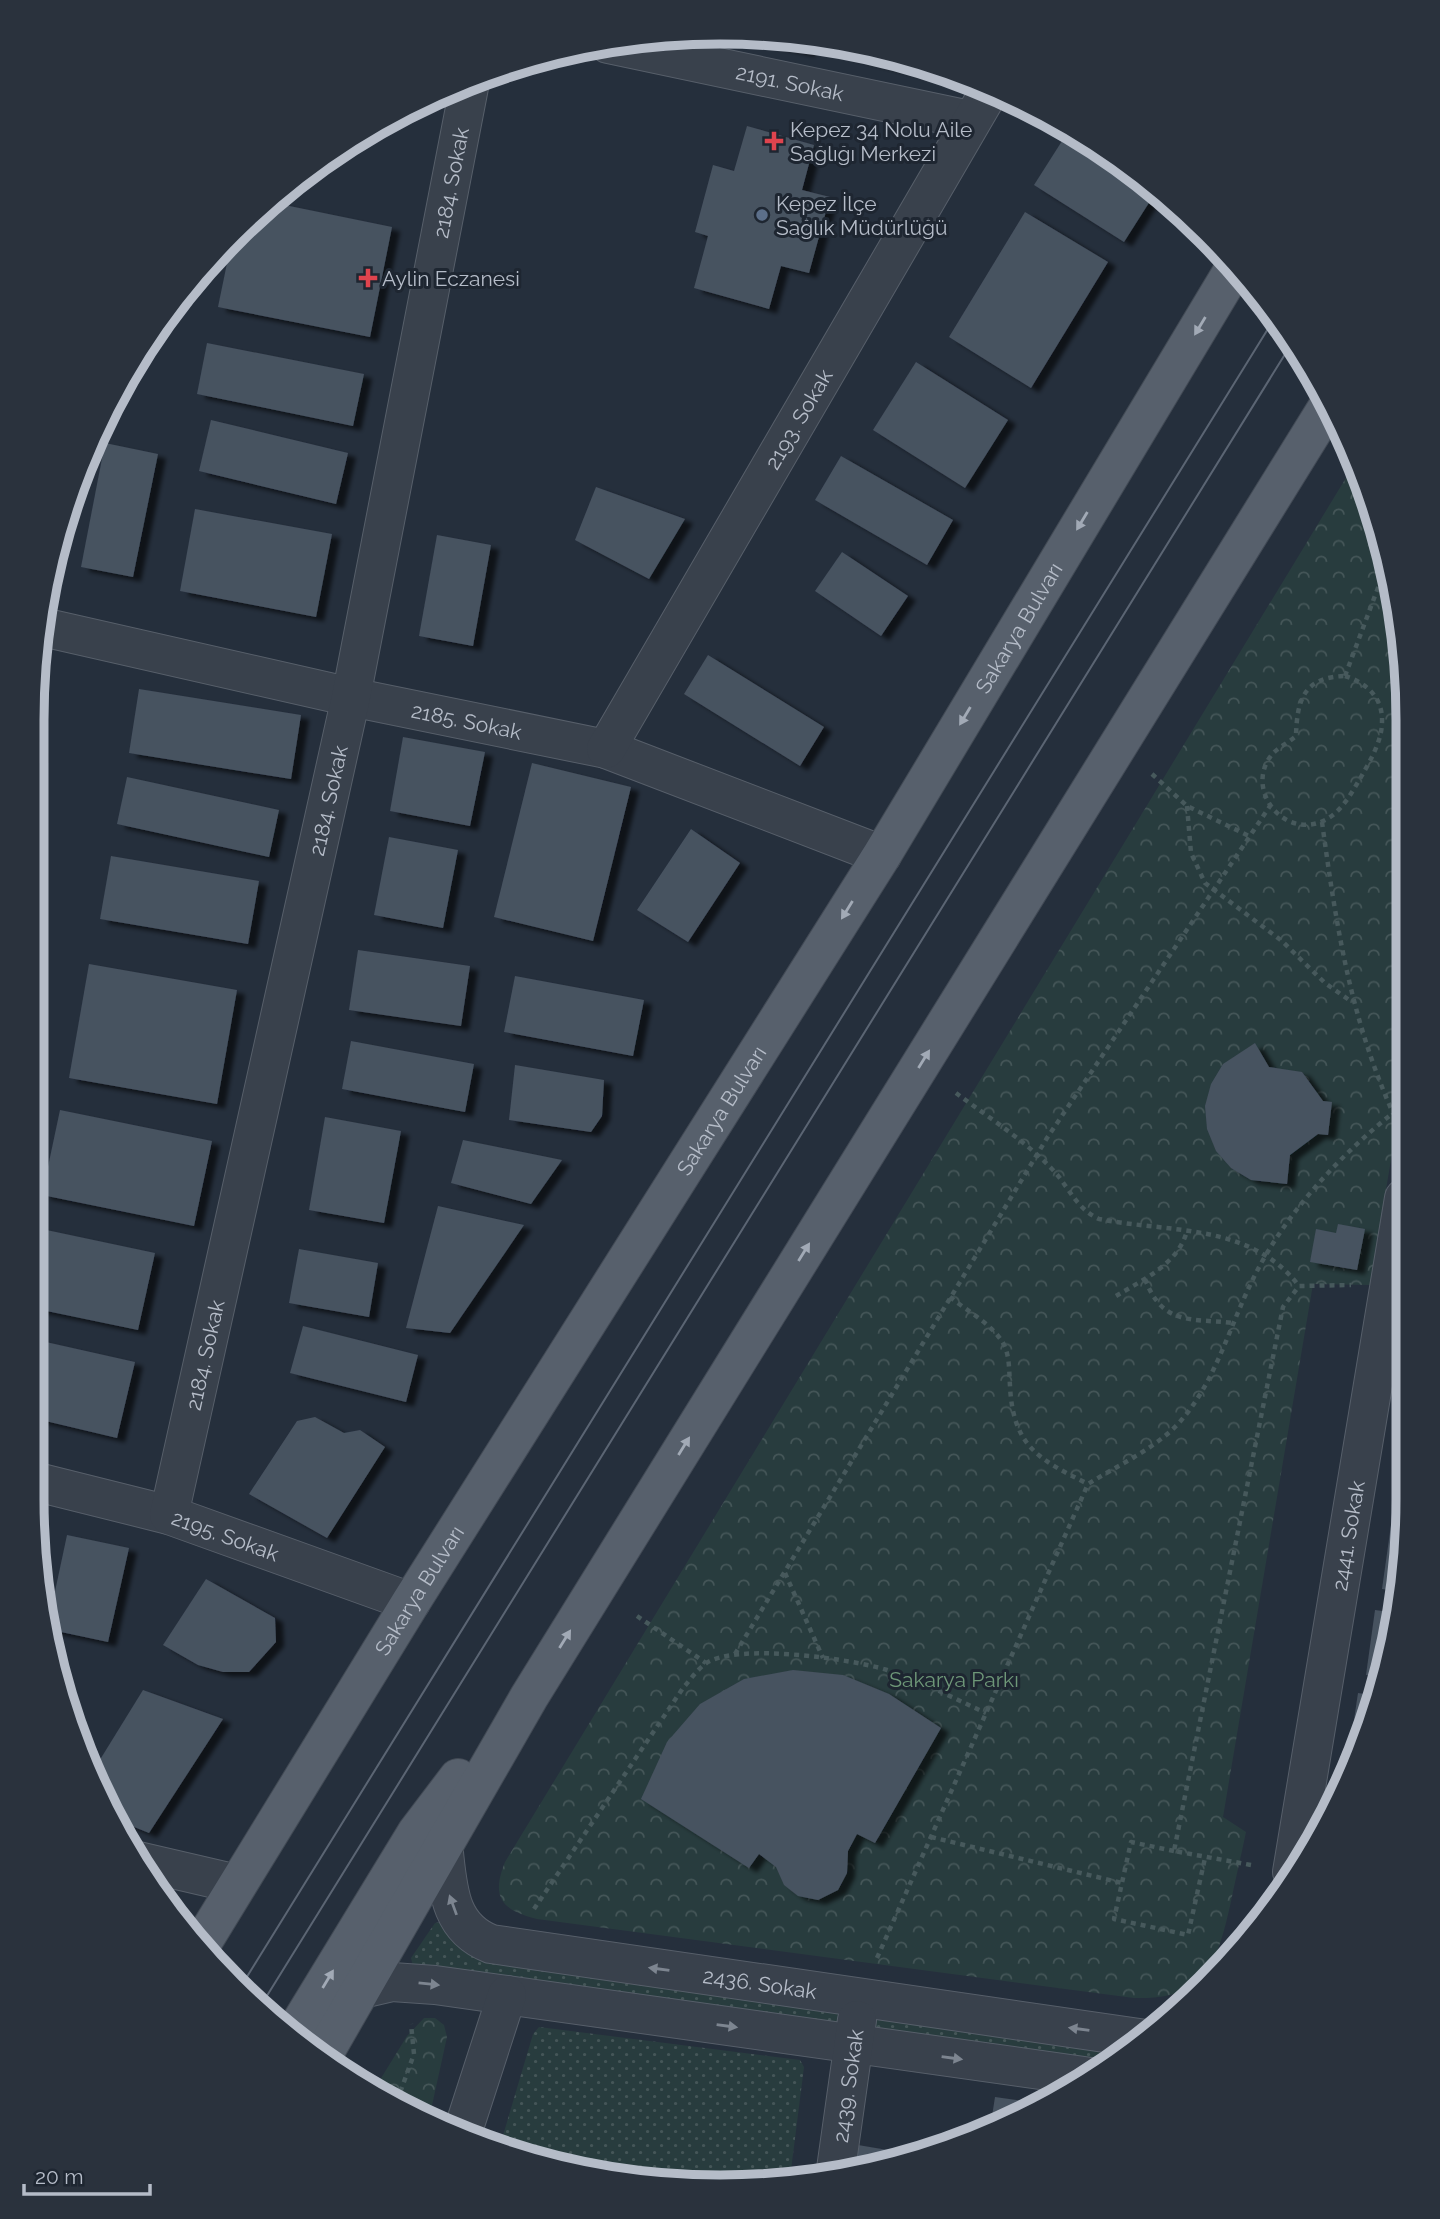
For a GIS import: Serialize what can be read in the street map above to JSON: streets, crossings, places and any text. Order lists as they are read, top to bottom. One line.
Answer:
{"streets":{"main road":["Sakarya Bulvarı"],"street":["2191. Sokak","2184. Sokak","2193. Sokak","2185. Sokak","2441. Sokak","2195. Sokak","2436. Sokak","2439. Sokak"]},"crossings":[["2191. Sokak","2193. Sokak"],["2184. Sokak","2185. Sokak"],["2184. Sokak","2195. Sokak"],["2193. Sokak","2185. Sokak"],["Sakarya Bulvarı","2185. Sokak"],["Sakarya Bulvarı","2195. Sokak"],["2436. Sokak","2439. Sokak"]],"parks":["Sakarya Parkı"],"places":{"health":["Kepez 34 Nolu Aile Sağlığı Merkezi","Aylin Eczanesi"],"other":["Kepez İlçe Sağlık Müdürlüğü"]},"scale_bar":"20 m"}
